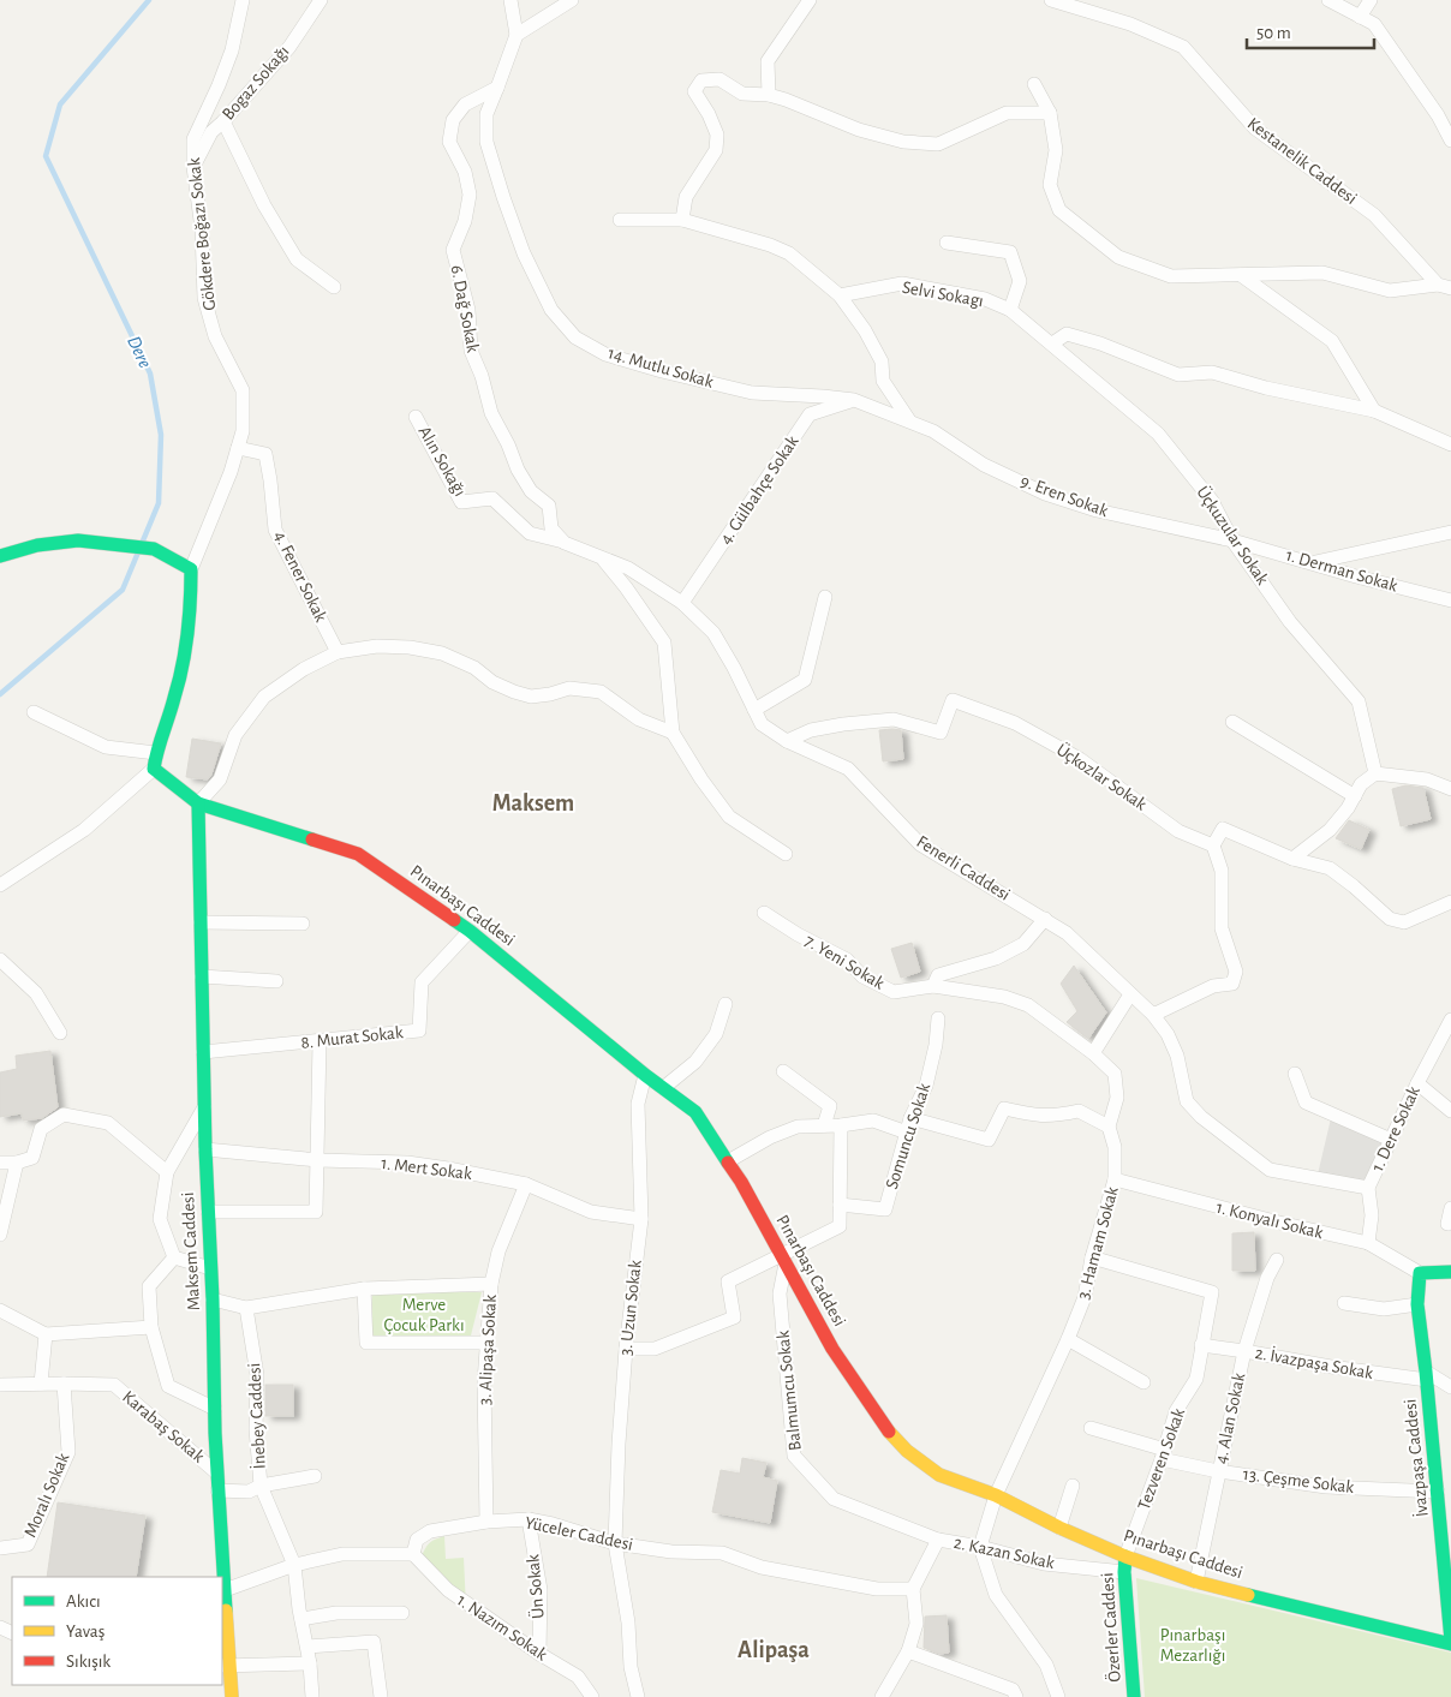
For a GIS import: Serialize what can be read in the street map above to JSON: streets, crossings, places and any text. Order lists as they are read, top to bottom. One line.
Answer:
{"streets":{"main road":["Pınarbaşı Caddesi","Maksem Caddesi","İvazpaşa Caddesi","Özerler Caddesi"],"street":["Bogaz Sokağı","Kestanelik Caddesi","Gökdere Boğazı Sokak","Selvi Sokagı","6. Dağ Sokak","14. Mutlu Sokak","Alın Sokağı","4. Gülbahçe Sokak","9. Eren Sokak","Üçkuzular Sokak","1. Derman Sokak","4. Fener Sokak","Üçkozlar Sokak","Fenerli Caddesi","7. Yeni Sokak","8. Murat Sokak","1. Dere Sokak","Somuncu Sokak","1. Mert Sokak","1. Konyalı Sokak","3. Hamam Sokak","3. Uzun Sokak","3. Alipaşa Sokak","2. İvazpaşa Sokak","Balmumcu Sokak","İnebey Caddesi","4. Alan Sokak","Karabaş Sokak","Tezveren Sokak","13. Çeşme Sokak","Moralı Sokak","Yüceler Caddesi","2. Kazan Sokak","Ün Sokak","1. Nazım Sokak"]},"crossings":[["Bogaz Sokağı","Gökdere Boğazı Sokak"],["Gökdere Boğazı Sokak","4. Fener Sokak"],["Selvi Sokagı","Üçkuzular Sokak"],["6. Dağ Sokak","14. Mutlu Sokak"],["6. Dağ Sokak","Alın Sokağı"],["14. Mutlu Sokak","4. Gülbahçe Sokak"],["14. Mutlu Sokak","9. Eren Sokak"],["4. Gülbahçe Sokak","Fenerli Caddesi"],["9. Eren Sokak","Üçkuzular Sokak"],["9. Eren Sokak","1. Derman Sokak"],["Üçkuzular Sokak","1. Derman Sokak"],["Üçkozlar Sokak","Fenerli Caddesi"],["Fenerli Caddesi","1. Dere Sokak"],["Pınarbaşı Caddesi","8. Murat Sokak"],["Pınarbaşı Caddesi","3. Hamam Sokak"],["Pınarbaşı Caddesi","Maksem Caddesi"],["Pınarbaşı Caddesi","3. Uzun Sokak"],["Pınarbaşı Caddesi","Balmumcu Sokak"],["Pınarbaşı Caddesi","4. Alan Sokak"],["Pınarbaşı Caddesi","İvazpaşa Caddesi"],["Pınarbaşı Caddesi","Tezveren Sokak"],["Pınarbaşı Caddesi","Özerler Caddesi"],["7. Yeni Sokak","3. Hamam Sokak"],["8. Murat Sokak","Maksem Caddesi"],["1. Dere Sokak","1. Konyalı Sokak"],["1. Mert Sokak","Maksem Caddesi"],["1. Mert Sokak","3. Uzun Sokak"],["1. Mert Sokak","3. Alipaşa Sokak"],["1. Konyalı Sokak","3. Hamam Sokak"],["1. Konyalı Sokak","İvazpaşa Caddesi"],["3. Hamam Sokak","Tezveren Sokak"],["3. Hamam Sokak","2. Kazan Sokak"],["Maksem Caddesi","Karabaş Sokak"],["3. Uzun Sokak","Yüceler Caddesi"],["3. Alipaşa Sokak","Yüceler Caddesi"],["2. İvazpaşa Sokak","4. Alan Sokak"],["2. İvazpaşa Sokak","İvazpaşa Caddesi"],["2. İvazpaşa Sokak","Tezveren Sokak"],["Balmumcu Sokak","2. Kazan Sokak"],["4. Alan Sokak","13. Çeşme Sokak"],["Karabaş Sokak","Moralı Sokak"],["İvazpaşa Caddesi","13. Çeşme Sokak"],["Tezveren Sokak","13. Çeşme Sokak"],["Tezveren Sokak","Özerler Caddesi"],["Yüceler Caddesi","2. Kazan Sokak"],["Yüceler Caddesi","Ün Sokak"],["Yüceler Caddesi","1. Nazım Sokak"],["2. Kazan Sokak","Özerler Caddesi"],["Ün Sokak","1. Nazım Sokak"]],"districts":["Maksem","Alipaşa"],"water":["Dere"],"parks":["Merve Çocuk Parkı","Pınarbaşı Mezarlığı"],"legend":["Akıcı","Yavaş","Sıkışık"],"scale_bar":"50 m"}
